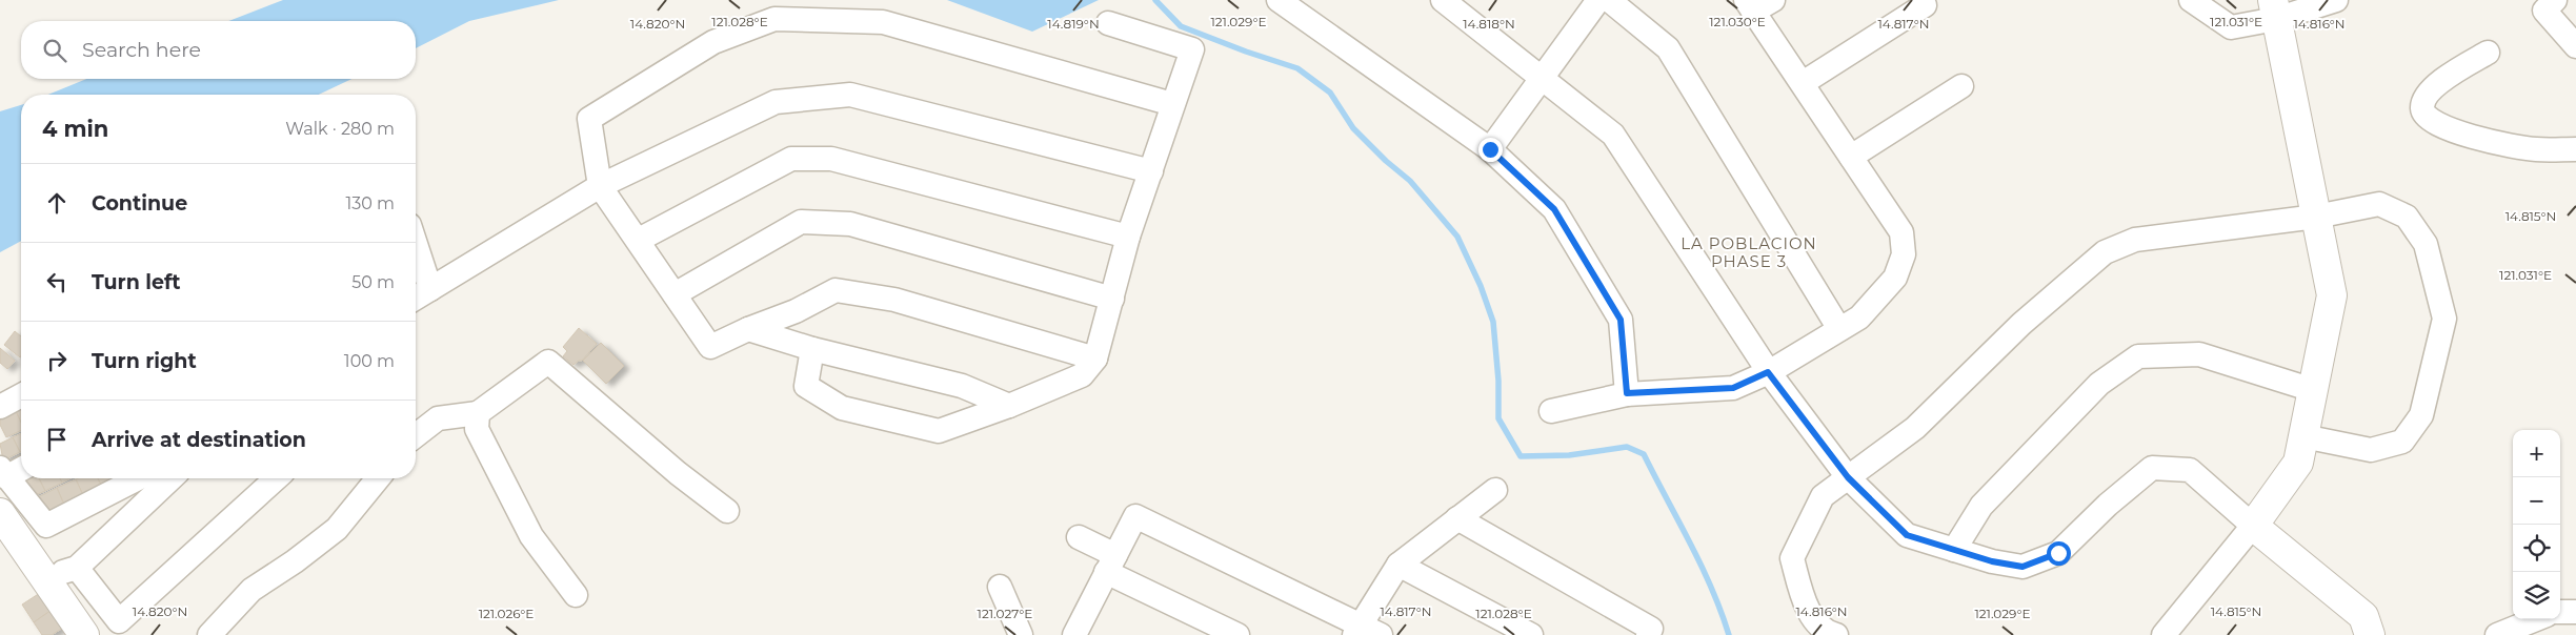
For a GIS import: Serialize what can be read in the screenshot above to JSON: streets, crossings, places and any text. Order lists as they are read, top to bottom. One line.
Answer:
{"districts":["LA POBLACION PHASE 3"],"page":{"search":"Search here","heading":["4 min","Walk · 280 m"],"list":[["Continue","130 m"],["Turn left","50 m"],["Turn right","100 m"],"Arrive at destination"],"map_buttons":["+","−"]},"coordinates":["121.028°E","121.029°E","121.030°E","121.031°E","14.820°N","14.819°N","14.818°N","14.817°N","14.816°N","14.815°N","121.026°E","121.027°E"]}
